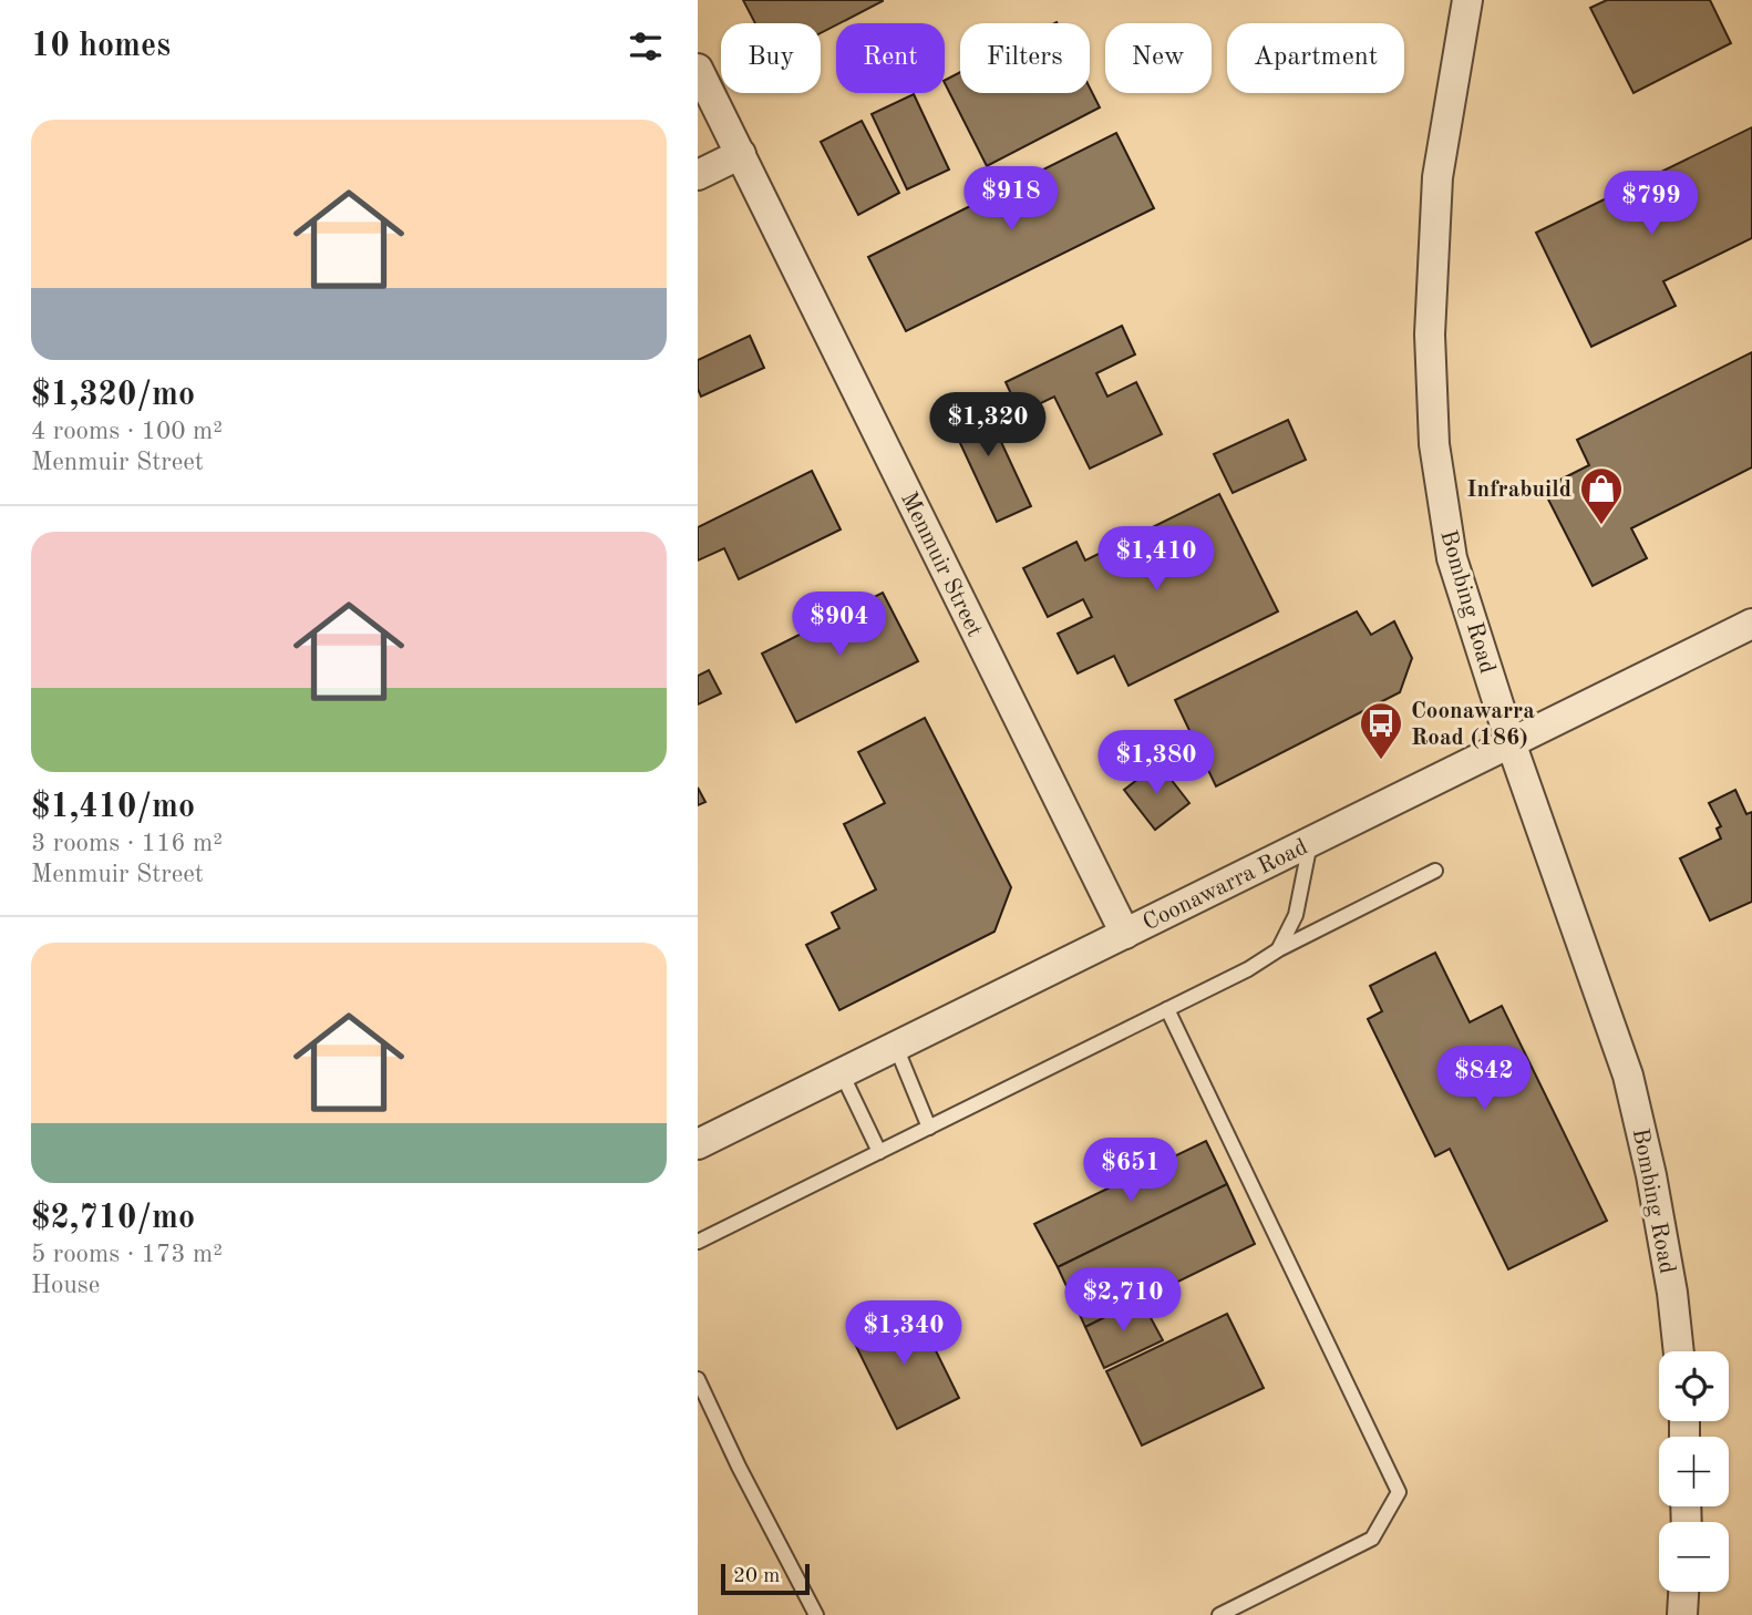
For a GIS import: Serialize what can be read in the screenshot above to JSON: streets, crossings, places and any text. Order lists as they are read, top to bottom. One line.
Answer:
{"streets":{"street":["Menmuir Street","Bombing Road","Coonawarra Road"]},"crossings":[["Menmuir Street","Coonawarra Road"],["Bombing Road","Coonawarra Road"]],"places":{"shop":["Infrabuild"],"bus stop":["Coonawarra Road (186)"]},"scale_bar":"20 m","page":{"heading":"10 homes","chip":["Buy","Rent","Filters","New","Apartment"],"list":[{"name":"$1,320/mo","note":"4 rooms · 100 m² · Menmuir Street"},{"name":"$1,410/mo","note":"3 rooms · 116 m² · Menmuir Street"},{"name":"$2,710/mo","note":"5 rooms · 173 m² · House"}],"price":["$918","$799","$1,320","$1,410","$904","$1,380","$842","$651","$2,710","$1,340"],"map_buttons":["+","−"],"scale":"20 m"}}
